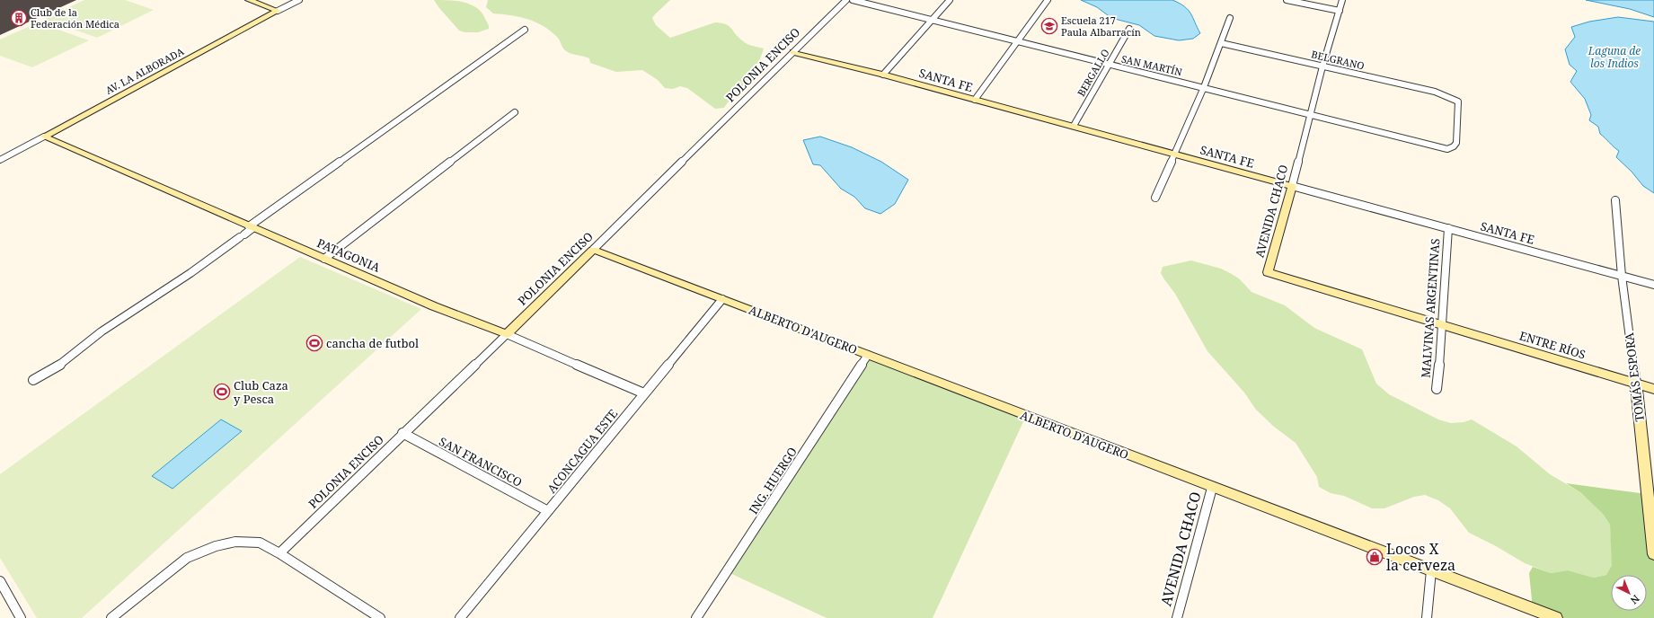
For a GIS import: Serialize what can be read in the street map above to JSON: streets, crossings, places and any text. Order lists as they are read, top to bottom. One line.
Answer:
{"streets":{"main road":["POLONIA ENCISO","AV. LA ALBORADA","SANTA FE","AVENIDA CHACO","PATAGONIA","ALBERTO D'AUGERO","ENTRE RÍOS","TOMÁS ESPORA"],"street":["BELGRANO","SAN MARTÍN","BERGALLO","MALVINAS ARGENTINAS","ACONCAGUA ESTE","SAN FRANCISCO","ING. HUERGO"]},"crossings":[["BELGRANO","SAN MARTÍN"],["BELGRANO","AVENIDA CHACO"],["POLONIA ENCISO","SANTA FE"],["POLONIA ENCISO","PATAGONIA"],["POLONIA ENCISO","ALBERTO D'AUGERO"],["POLONIA ENCISO","SAN FRANCISCO"],["SAN MARTÍN","BERGALLO"],["SAN MARTÍN","AVENIDA CHACO"],["AV. LA ALBORADA","PATAGONIA"],["BERGALLO","SANTA FE"],["SANTA FE","AVENIDA CHACO"],["SANTA FE","MALVINAS ARGENTINAS"],["SANTA FE","TOMÁS ESPORA"],["AVENIDA CHACO","MALVINAS ARGENTINAS"],["AVENIDA CHACO","ALBERTO D'AUGERO"],["AVENIDA CHACO","ENTRE RÍOS"],["PATAGONIA","ACONCAGUA ESTE"],["MALVINAS ARGENTINAS","ENTRE RÍOS"],["ALBERTO D'AUGERO","ACONCAGUA ESTE"],["ALBERTO D'AUGERO","ING. HUERGO"],["ENTRE RÍOS","TOMÁS ESPORA"],["ACONCAGUA ESTE","SAN FRANCISCO"]],"water":["Laguna de los Indios"],"places":{"building":["Club de la Federación Médica"],"school or university":["Escuela 217 Paula Albarracín"],"sports":["cancha de futbol","Club Caza y Pesca"],"shop":["Locos X la cerveza"]},"north":"bottom right"}
